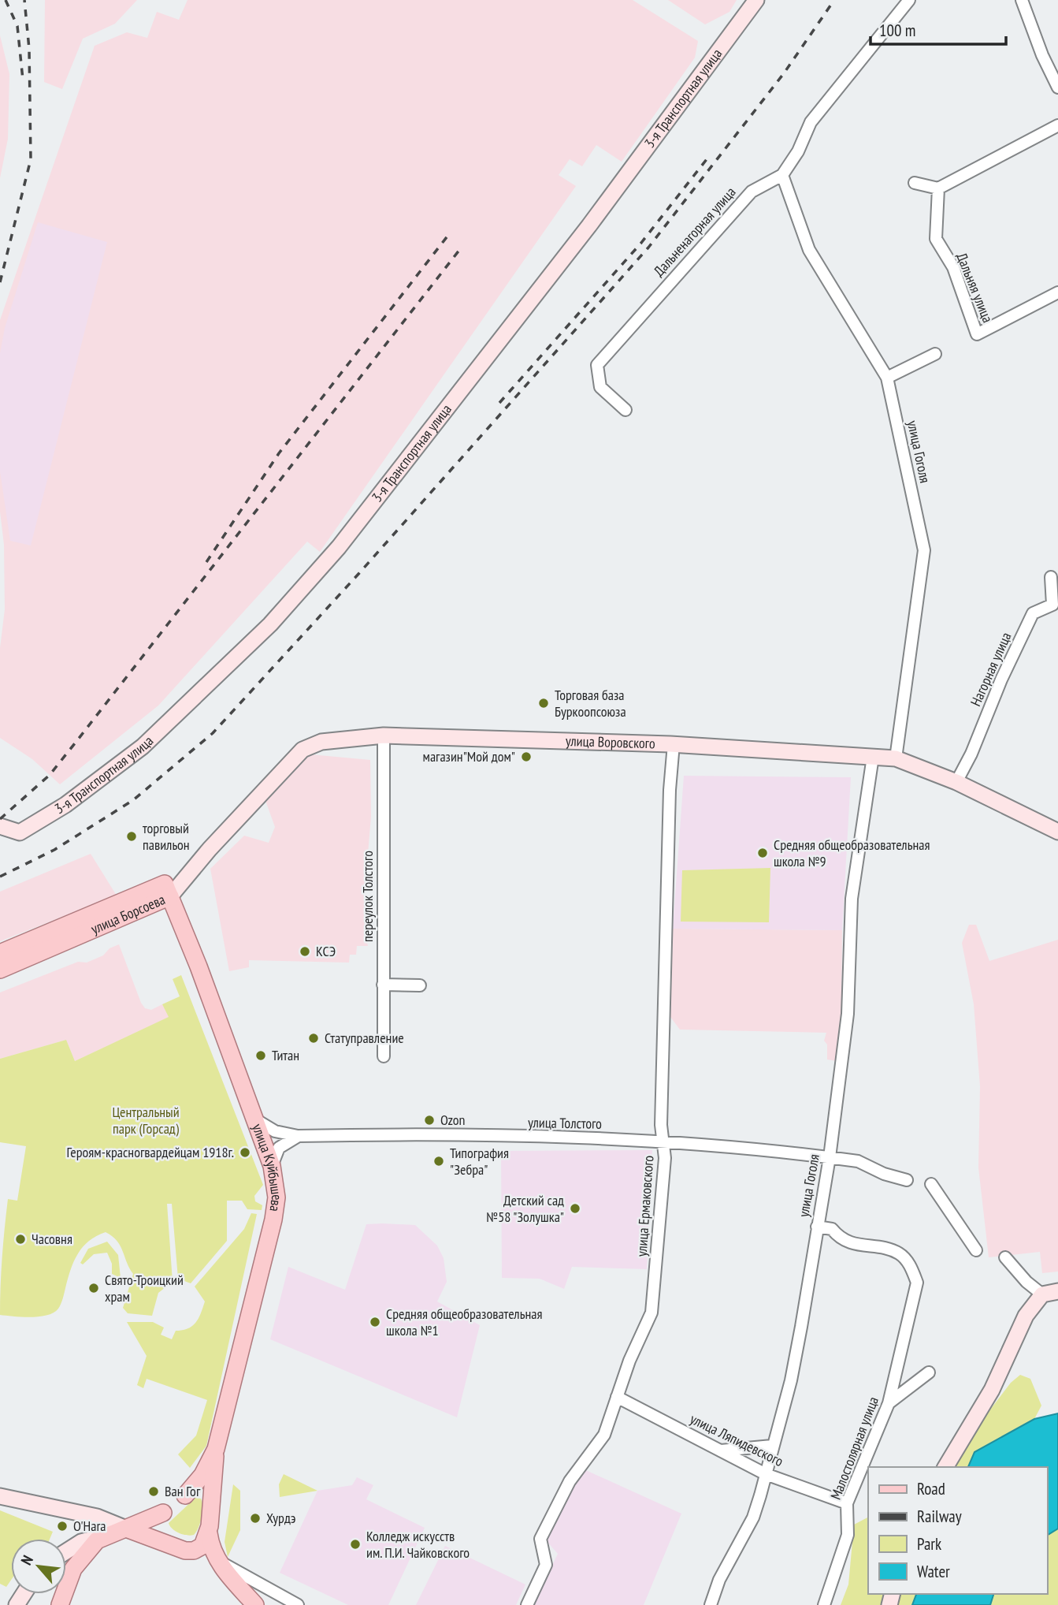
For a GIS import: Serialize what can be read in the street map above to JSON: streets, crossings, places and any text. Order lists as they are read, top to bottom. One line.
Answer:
{"streets":{"main road":["улица Борсоева","улица Куйбышева"],"street":["3-я Транспортная улица","Дальненагорная улица","Дальняя улица","улица Гоголя","Нагорная улица","улица Воровского","переулок Толстого","улица Толстого","улица Ермаковского","улица Ляпидевского","Малостолярная улица"]},"crossings":[["Дальненагорная улица","улица Гоголя"],["улица Гоголя","улица Воровского"],["улица Гоголя","улица Толстого"],["улица Гоголя","улица Ляпидевского"],["улица Гоголя","Малостолярная улица"],["Нагорная улица","улица Воровского"],["улица Воровского","переулок Толстого"],["улица Воровского","улица Борсоева"],["улица Воровского","улица Куйбышева"],["улица Воровского","улица Ермаковского"],["улица Борсоева","улица Куйбышева"],["улица Толстого","улица Куйбышева"],["улица Толстого","улица Ермаковского"],["улица Ермаковского","улица Ляпидевского"],["улица Ляпидевского","Малостолярная улица"]],"parks":["Центральный парк (Горсад)"],"places":["Торговая база Буркоопсоюза","магазин\"Мой дом\"","торговый павильон","Средняя общеобразовательная школа №9","КСЭ","Статуправление","Титан","Ozon","Героям-красногвардейцам 1918г.","Типография \"Зебра\"","Детский сад №58 \"Золушка\"","Часовня","Свято-Троицкий храм","Средняя общеобразовательная школа №1","Ван Гог","Хурдэ","O'Hara","Колледж искусств им. П.И. Чайковского"],"legend":["Road","Railway","Park","Water"],"scale_bar":"100 m","north":"top left"}
